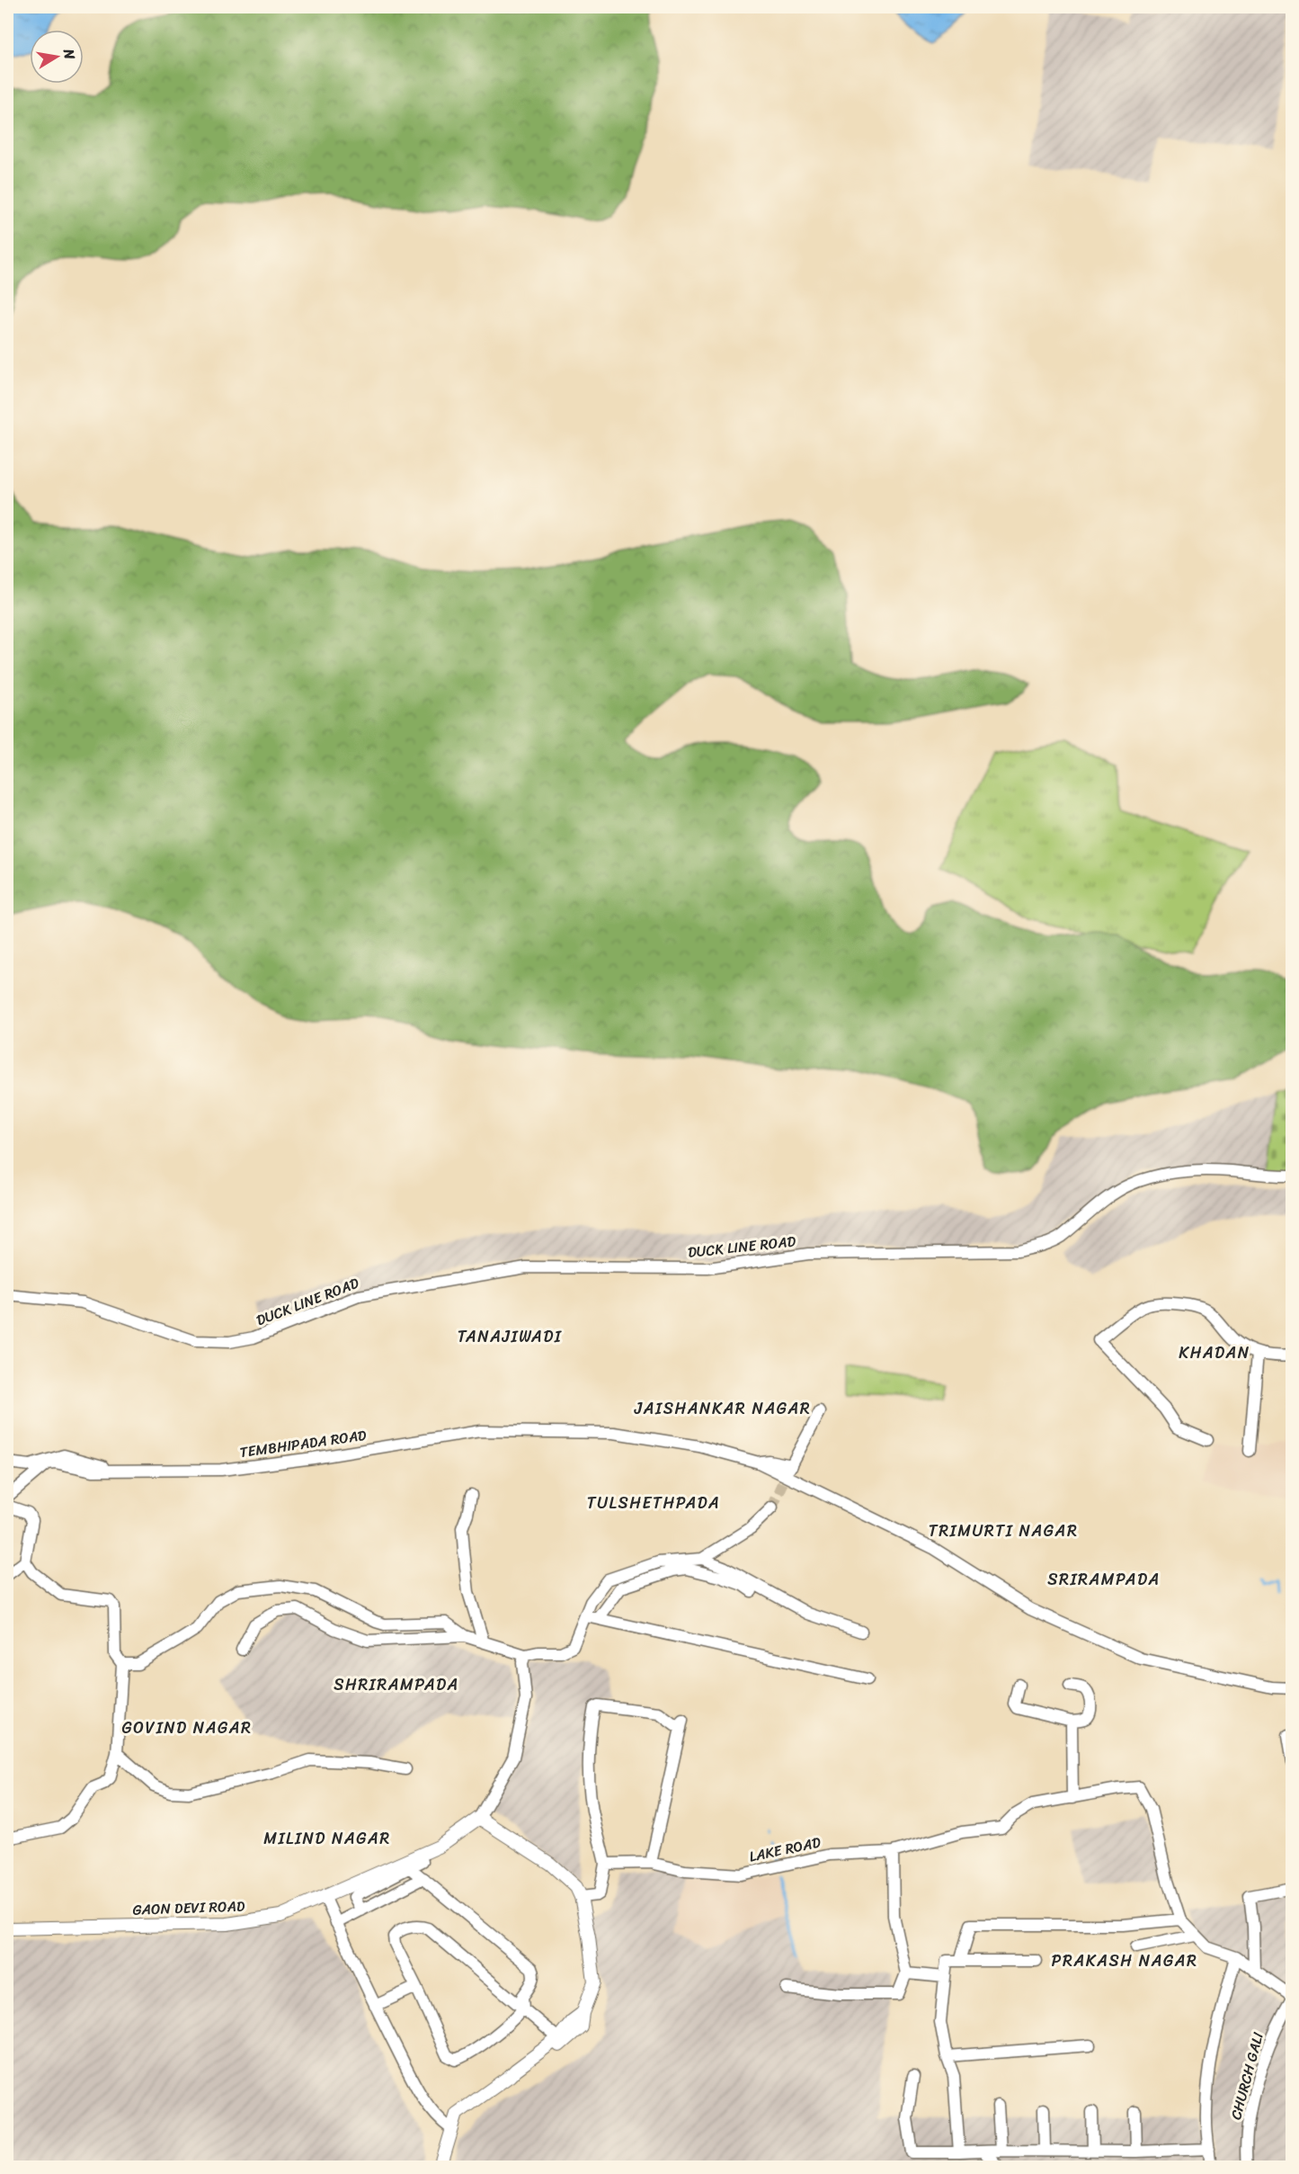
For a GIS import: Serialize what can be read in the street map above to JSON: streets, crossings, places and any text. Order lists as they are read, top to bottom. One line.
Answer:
{"streets":{"street":["DUCK LINE ROAD","TEMBHIPADA ROAD","LAKE ROAD","GAON DEVI ROAD","CHURCH GALI"]},"crossings":[["LAKE ROAD","CHURCH GALI"]],"districts":["TANAJIWADI","KHADAN","JAISHANKAR NAGAR","TULSHETHPADA","TRIMURTI NAGAR","SRIRAMPADA","SHRIRAMPADA","GOVIND NAGAR","MILIND NAGAR","PRAKASH NAGAR"],"north":"right"}
